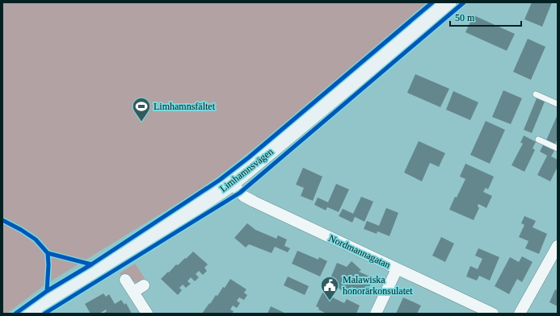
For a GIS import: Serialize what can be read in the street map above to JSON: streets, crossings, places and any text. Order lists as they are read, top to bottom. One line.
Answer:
{"streets":{"main road":["Limhamnsvägen"],"street":["Nordmannagatan"]},"crossings":[["Limhamnsvägen","Nordmannagatan"]],"places":{"sports":["Limhamnsfältet"],"public building":["Malawiska honorärkonsulatet"]},"scale_bar":"50 m"}
